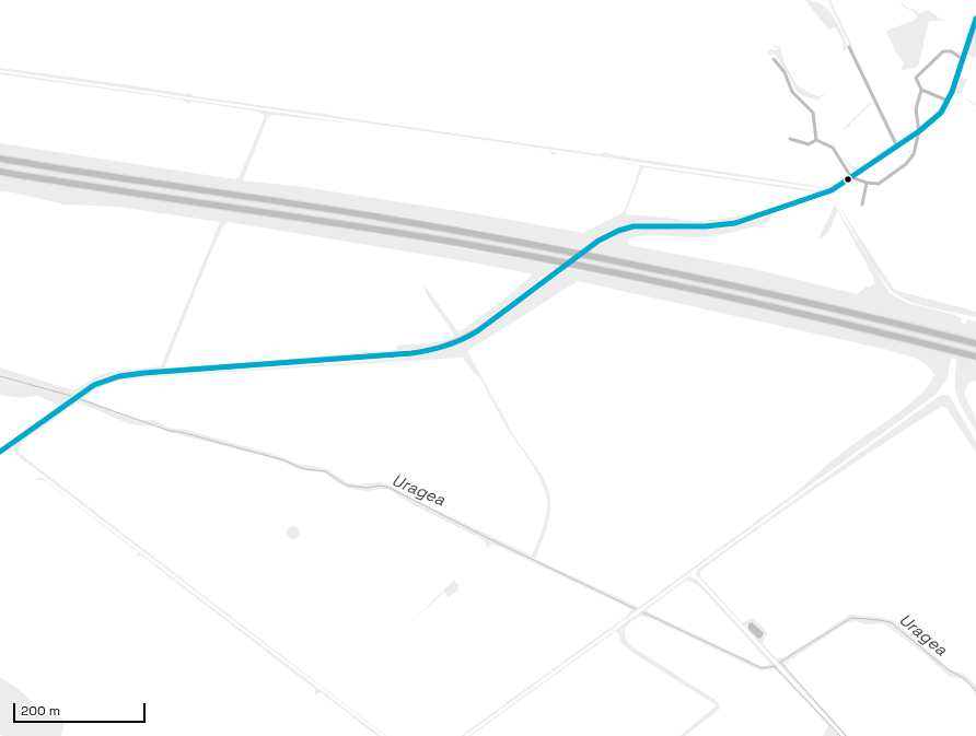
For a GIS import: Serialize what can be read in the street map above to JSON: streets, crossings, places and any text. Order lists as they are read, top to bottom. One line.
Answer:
{"water":["Uragea"],"scale_bar":"200 m"}
